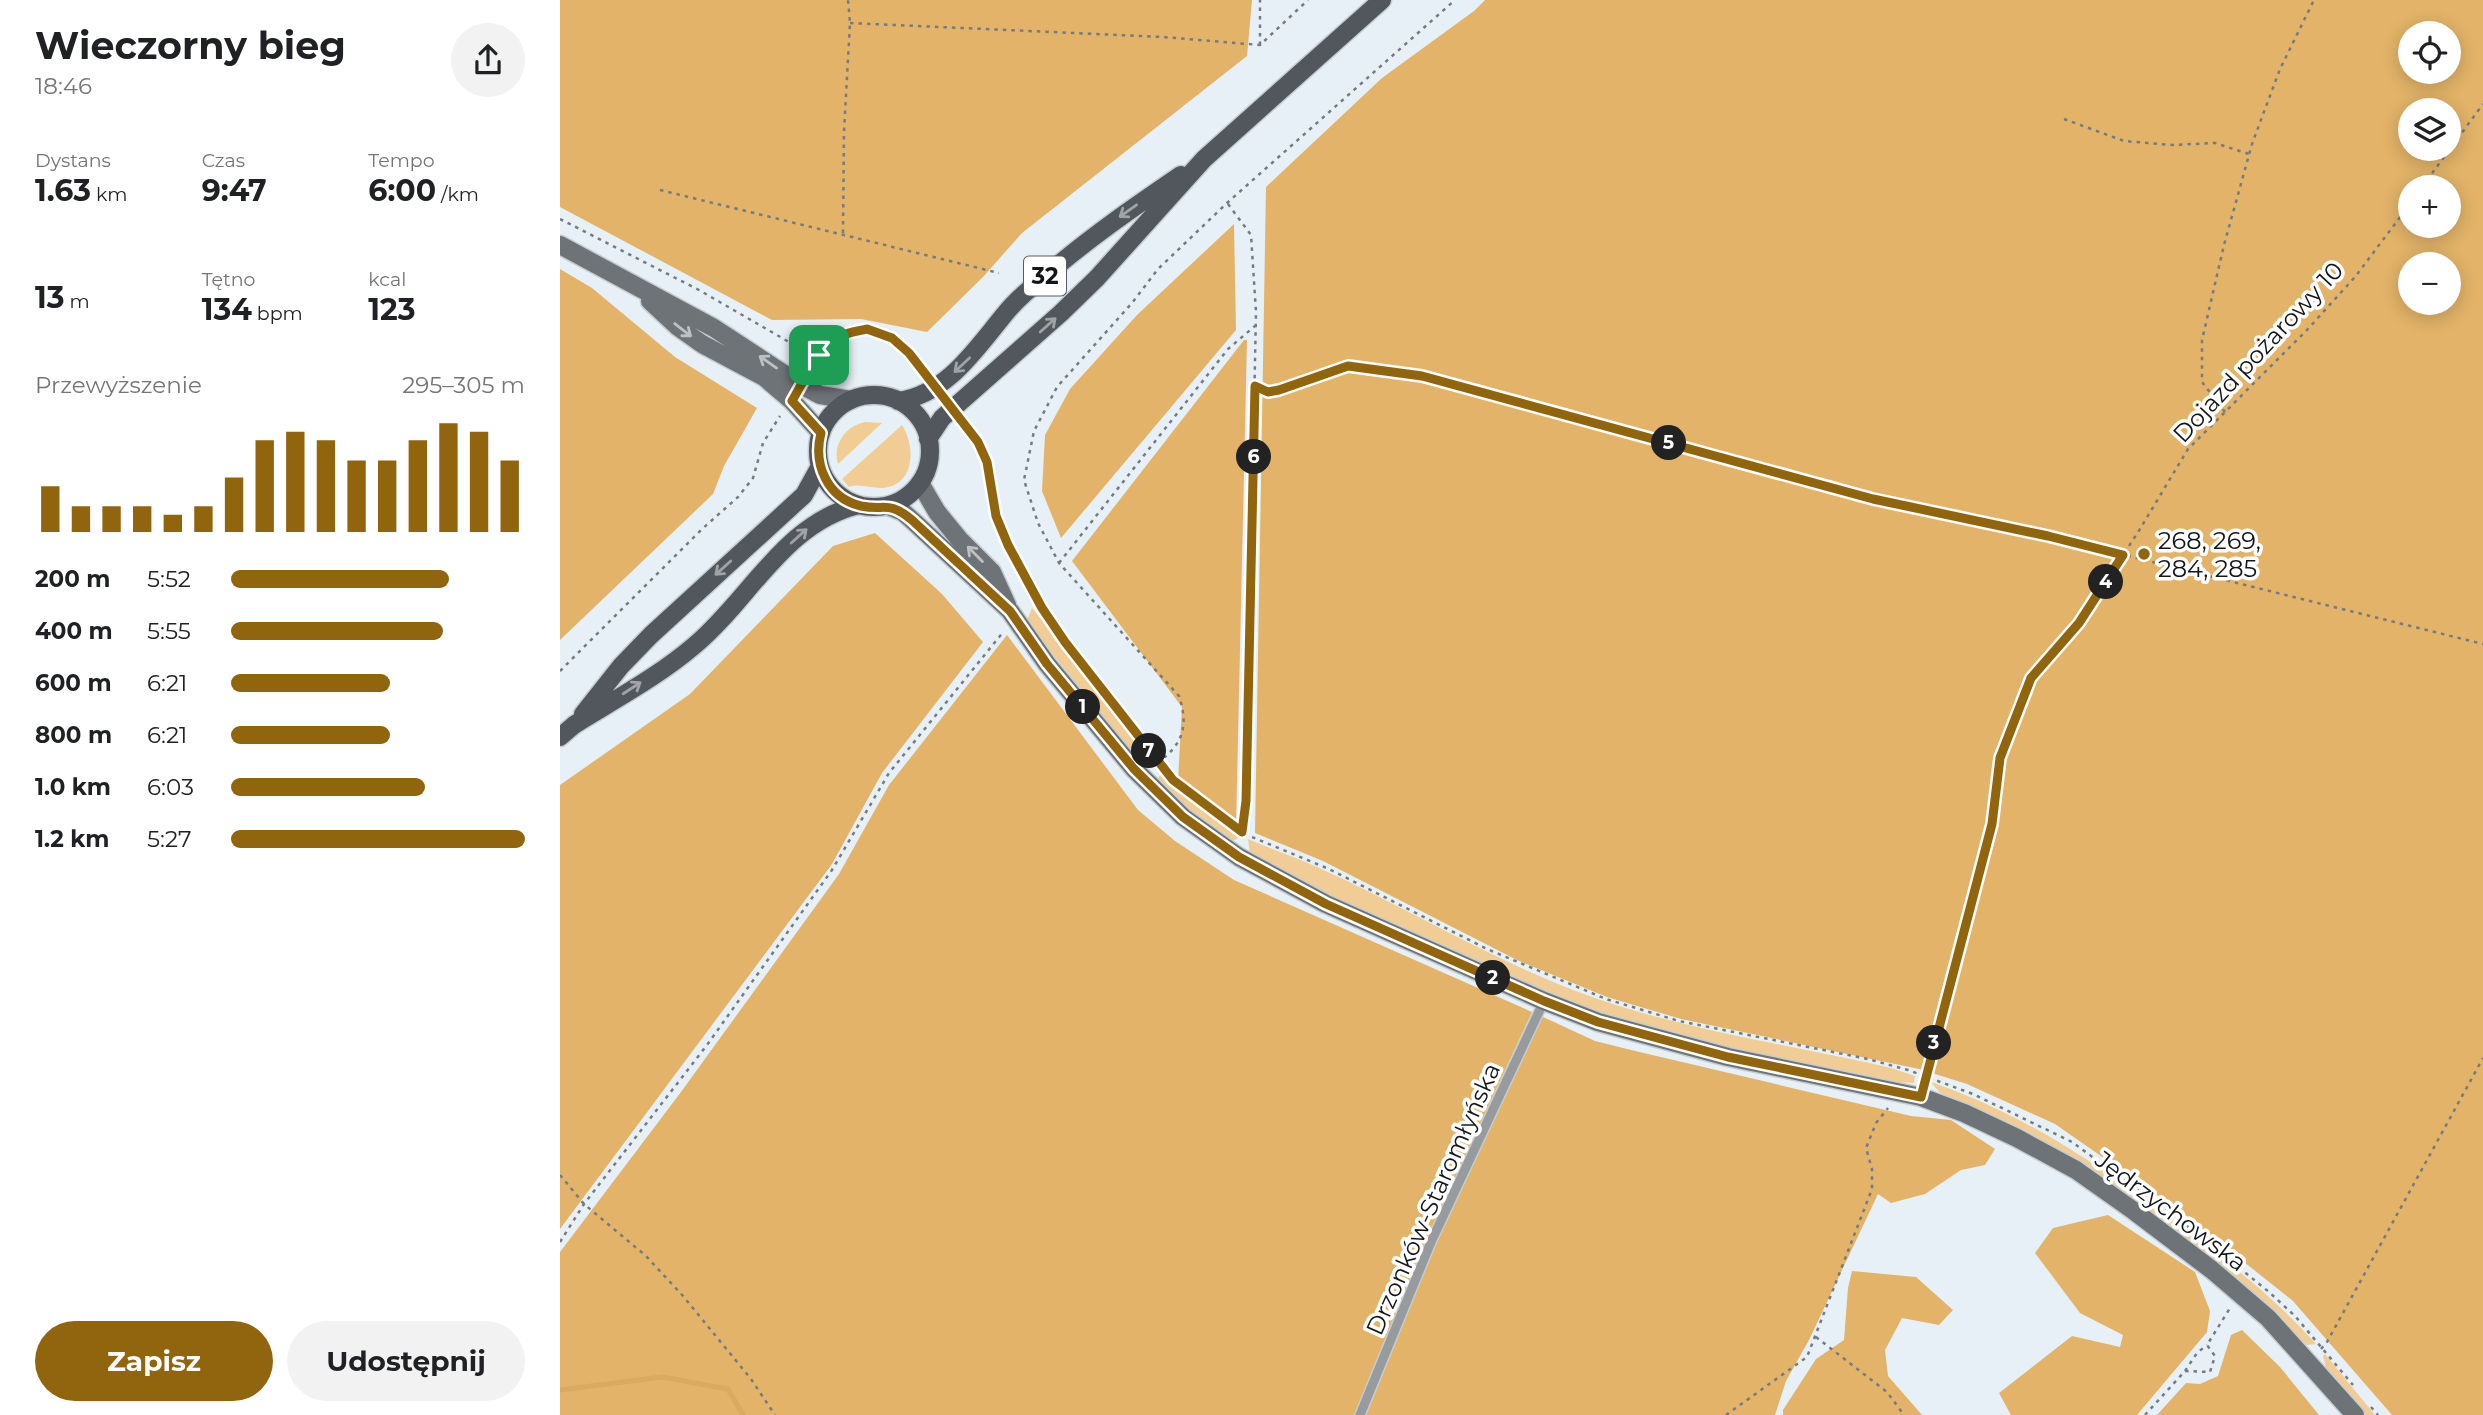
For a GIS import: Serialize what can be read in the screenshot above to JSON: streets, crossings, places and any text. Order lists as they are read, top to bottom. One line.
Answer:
{"streets":{"main road":["32","Jędrzychowska"],"lane":["Drzonków-Staromłyńska"],"path":["Dojazd pożarowy 10"]},"crossings":[["Dojazd pożarowy 10","Jędrzychowska"],["Drzonków-Staromłyńska","Jędrzychowska"]],"places":["268, 269, 284, 285"],"page":{"heading":["Wieczorny bieg","18:46"],"map_buttons":["+","−"],"stats":[["Dystans","1.63 km"],["Czas","9:47"],["Tempo","6:00 /km"],["13 m"],["Tętno","134 bpm"],["kcal","123"]],"chart":["Przewyższenie","295–305 m"],"pins":["5","6","4","1","7","2","3"],"list":[{"name":"200 m","note":"5:52"},{"name":"400 m","note":"5:55"},{"name":"600 m","note":"6:21"},{"name":"800 m","note":"6:21"},{"name":"1.0 km","note":"6:03"},{"name":"1.2 km","note":"5:27"}],"buttons":["Zapisz","Udostępnij"]}}
